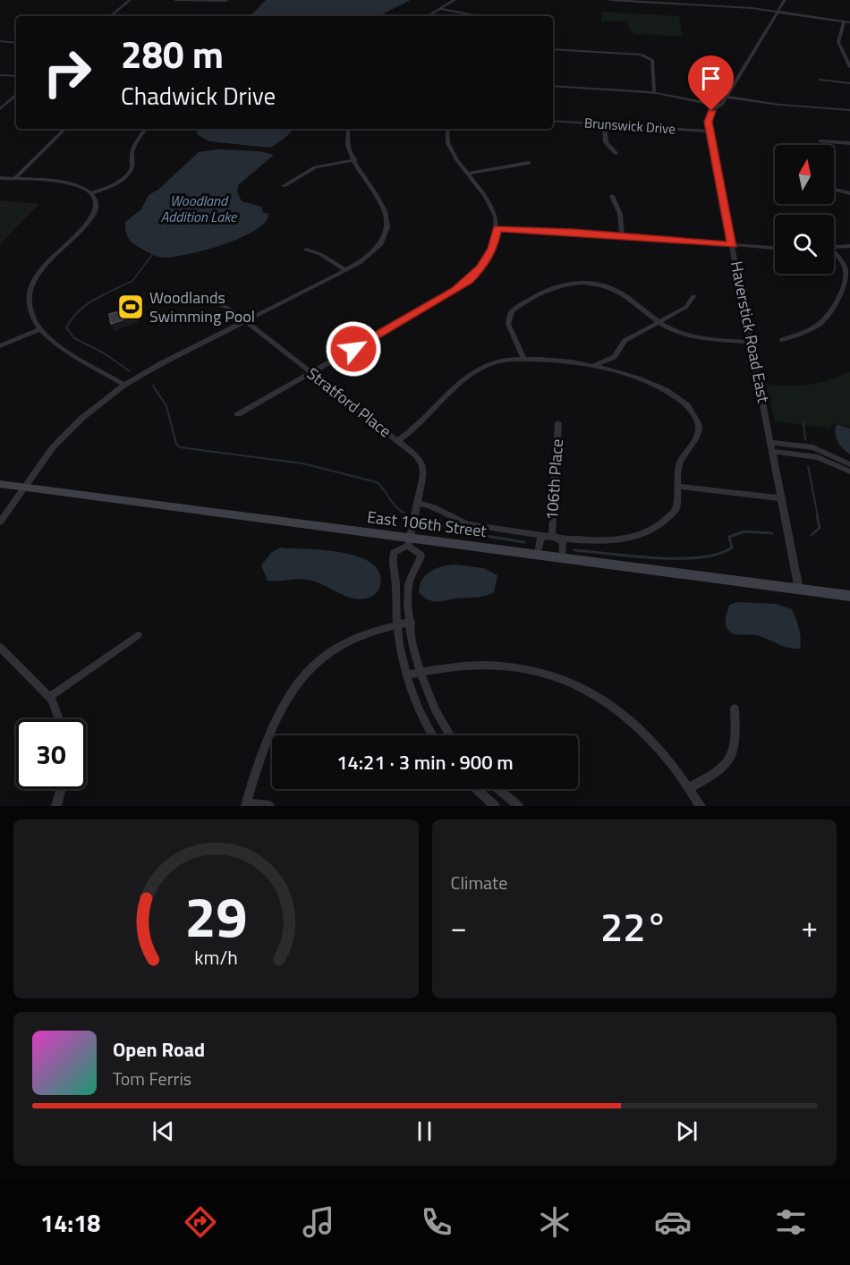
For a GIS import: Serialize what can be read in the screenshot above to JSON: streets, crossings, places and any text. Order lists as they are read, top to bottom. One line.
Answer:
{"streets":{"street":["Brunswick Drive","Haverstick Road East","Stratford Place","106th Place","East 106th Street"]},"crossings":[["Brunswick Drive","Haverstick Road East"],["Haverstick Road East","East 106th Street"],["Stratford Place","East 106th Street"],["106th Place","East 106th Street"]],"water":["Woodland Addition Lake"],"places":{"sports":["Woodlands Swimming Pool"]},"north":"top","page":{"turn":["280 m","Chadwick Drive"],"limit":"30","trip":"14:21 · 3 min · 900 m","tile":"Climate","heat":["−","22°","+"],"song":["Open Road","Tom Ferris"],"tabs":"14:18","gauge":["29","km/h"]}}
